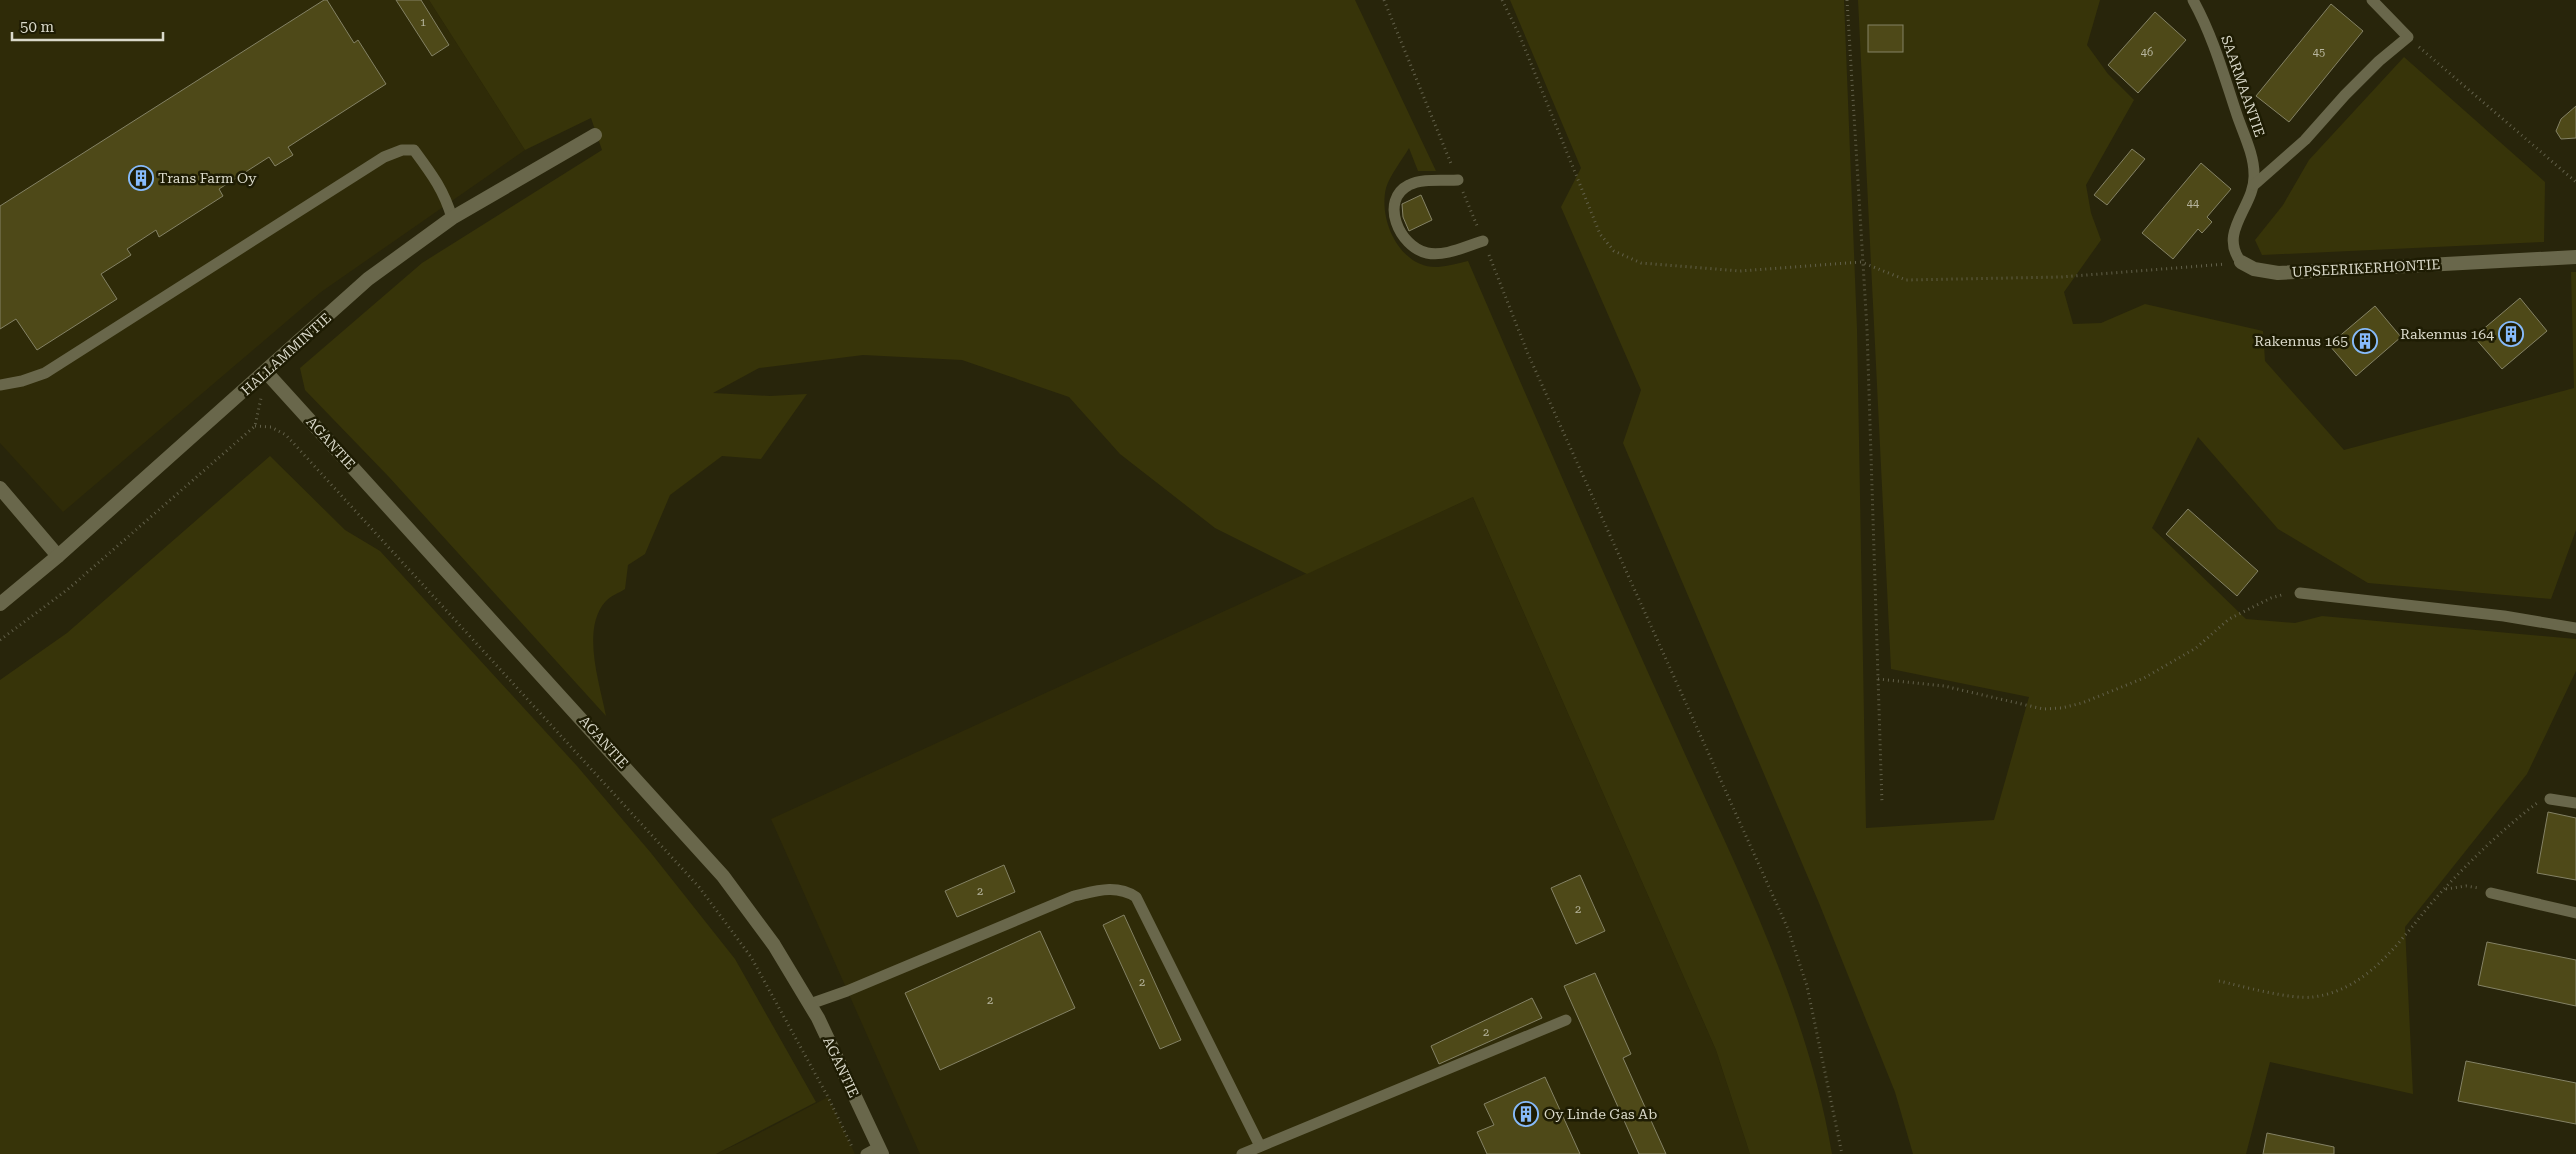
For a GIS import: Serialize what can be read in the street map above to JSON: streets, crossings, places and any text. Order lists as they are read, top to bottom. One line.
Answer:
{"streets":{"street":["UPSEERIKERHONTIE","HALLAMMINTIE","AGANTIE"],"lane":["SAARMAANTIE"]},"crossings":[["HALLAMMINTIE","AGANTIE"]],"places":{"building":["Trans Farm Oy","Rakennus 164","Rakennus 165","Oy Linde Gas Ab"]},"house_numbers":["1","46","45","44","2","2","2","2","2"],"scale_bar":"50 m"}
